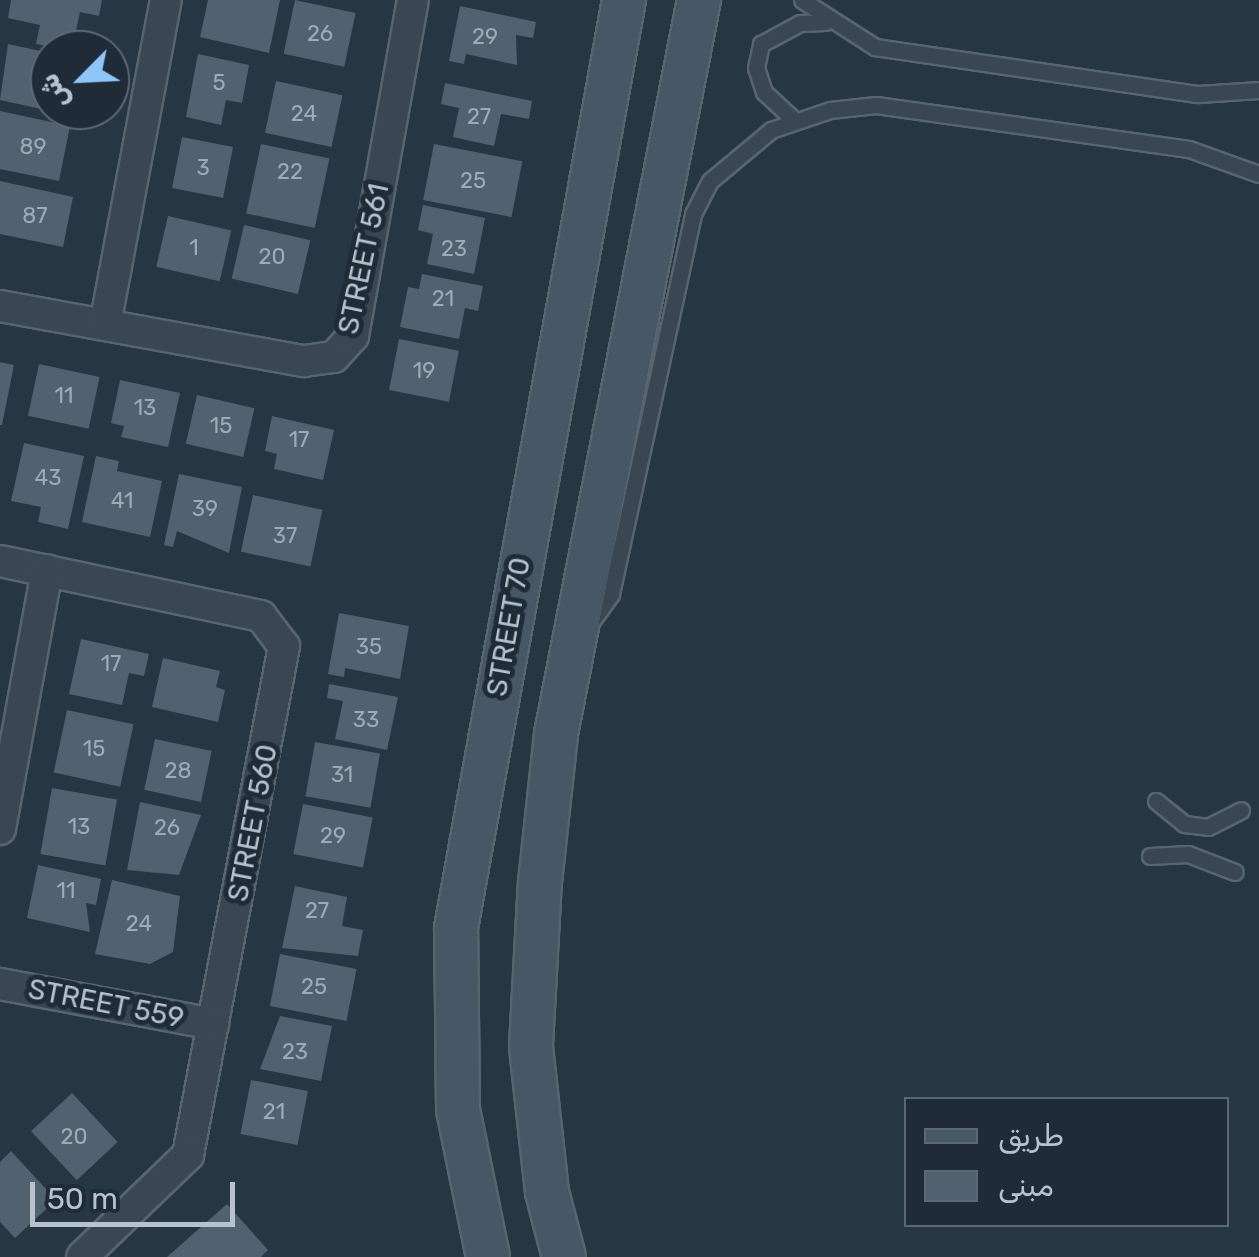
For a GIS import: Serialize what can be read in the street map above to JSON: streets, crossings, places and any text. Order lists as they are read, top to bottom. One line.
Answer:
{"streets":{"main road":["STREET 70"],"street":["STREET 561","STREET 560","STREET 559"]},"crossings":[["STREET 560","STREET 559"]],"house_numbers":["26","29","5","24","27","89","3","22","25","87","1","23","20","21","19","11","13","15","17","43","41","39","37","35","17","33","15","28","31","13","26","29","11","27","24","25","23","21","20"],"legend":["طريق","مبنى"],"scale_bar":"50 m","north":"bottom left"}
